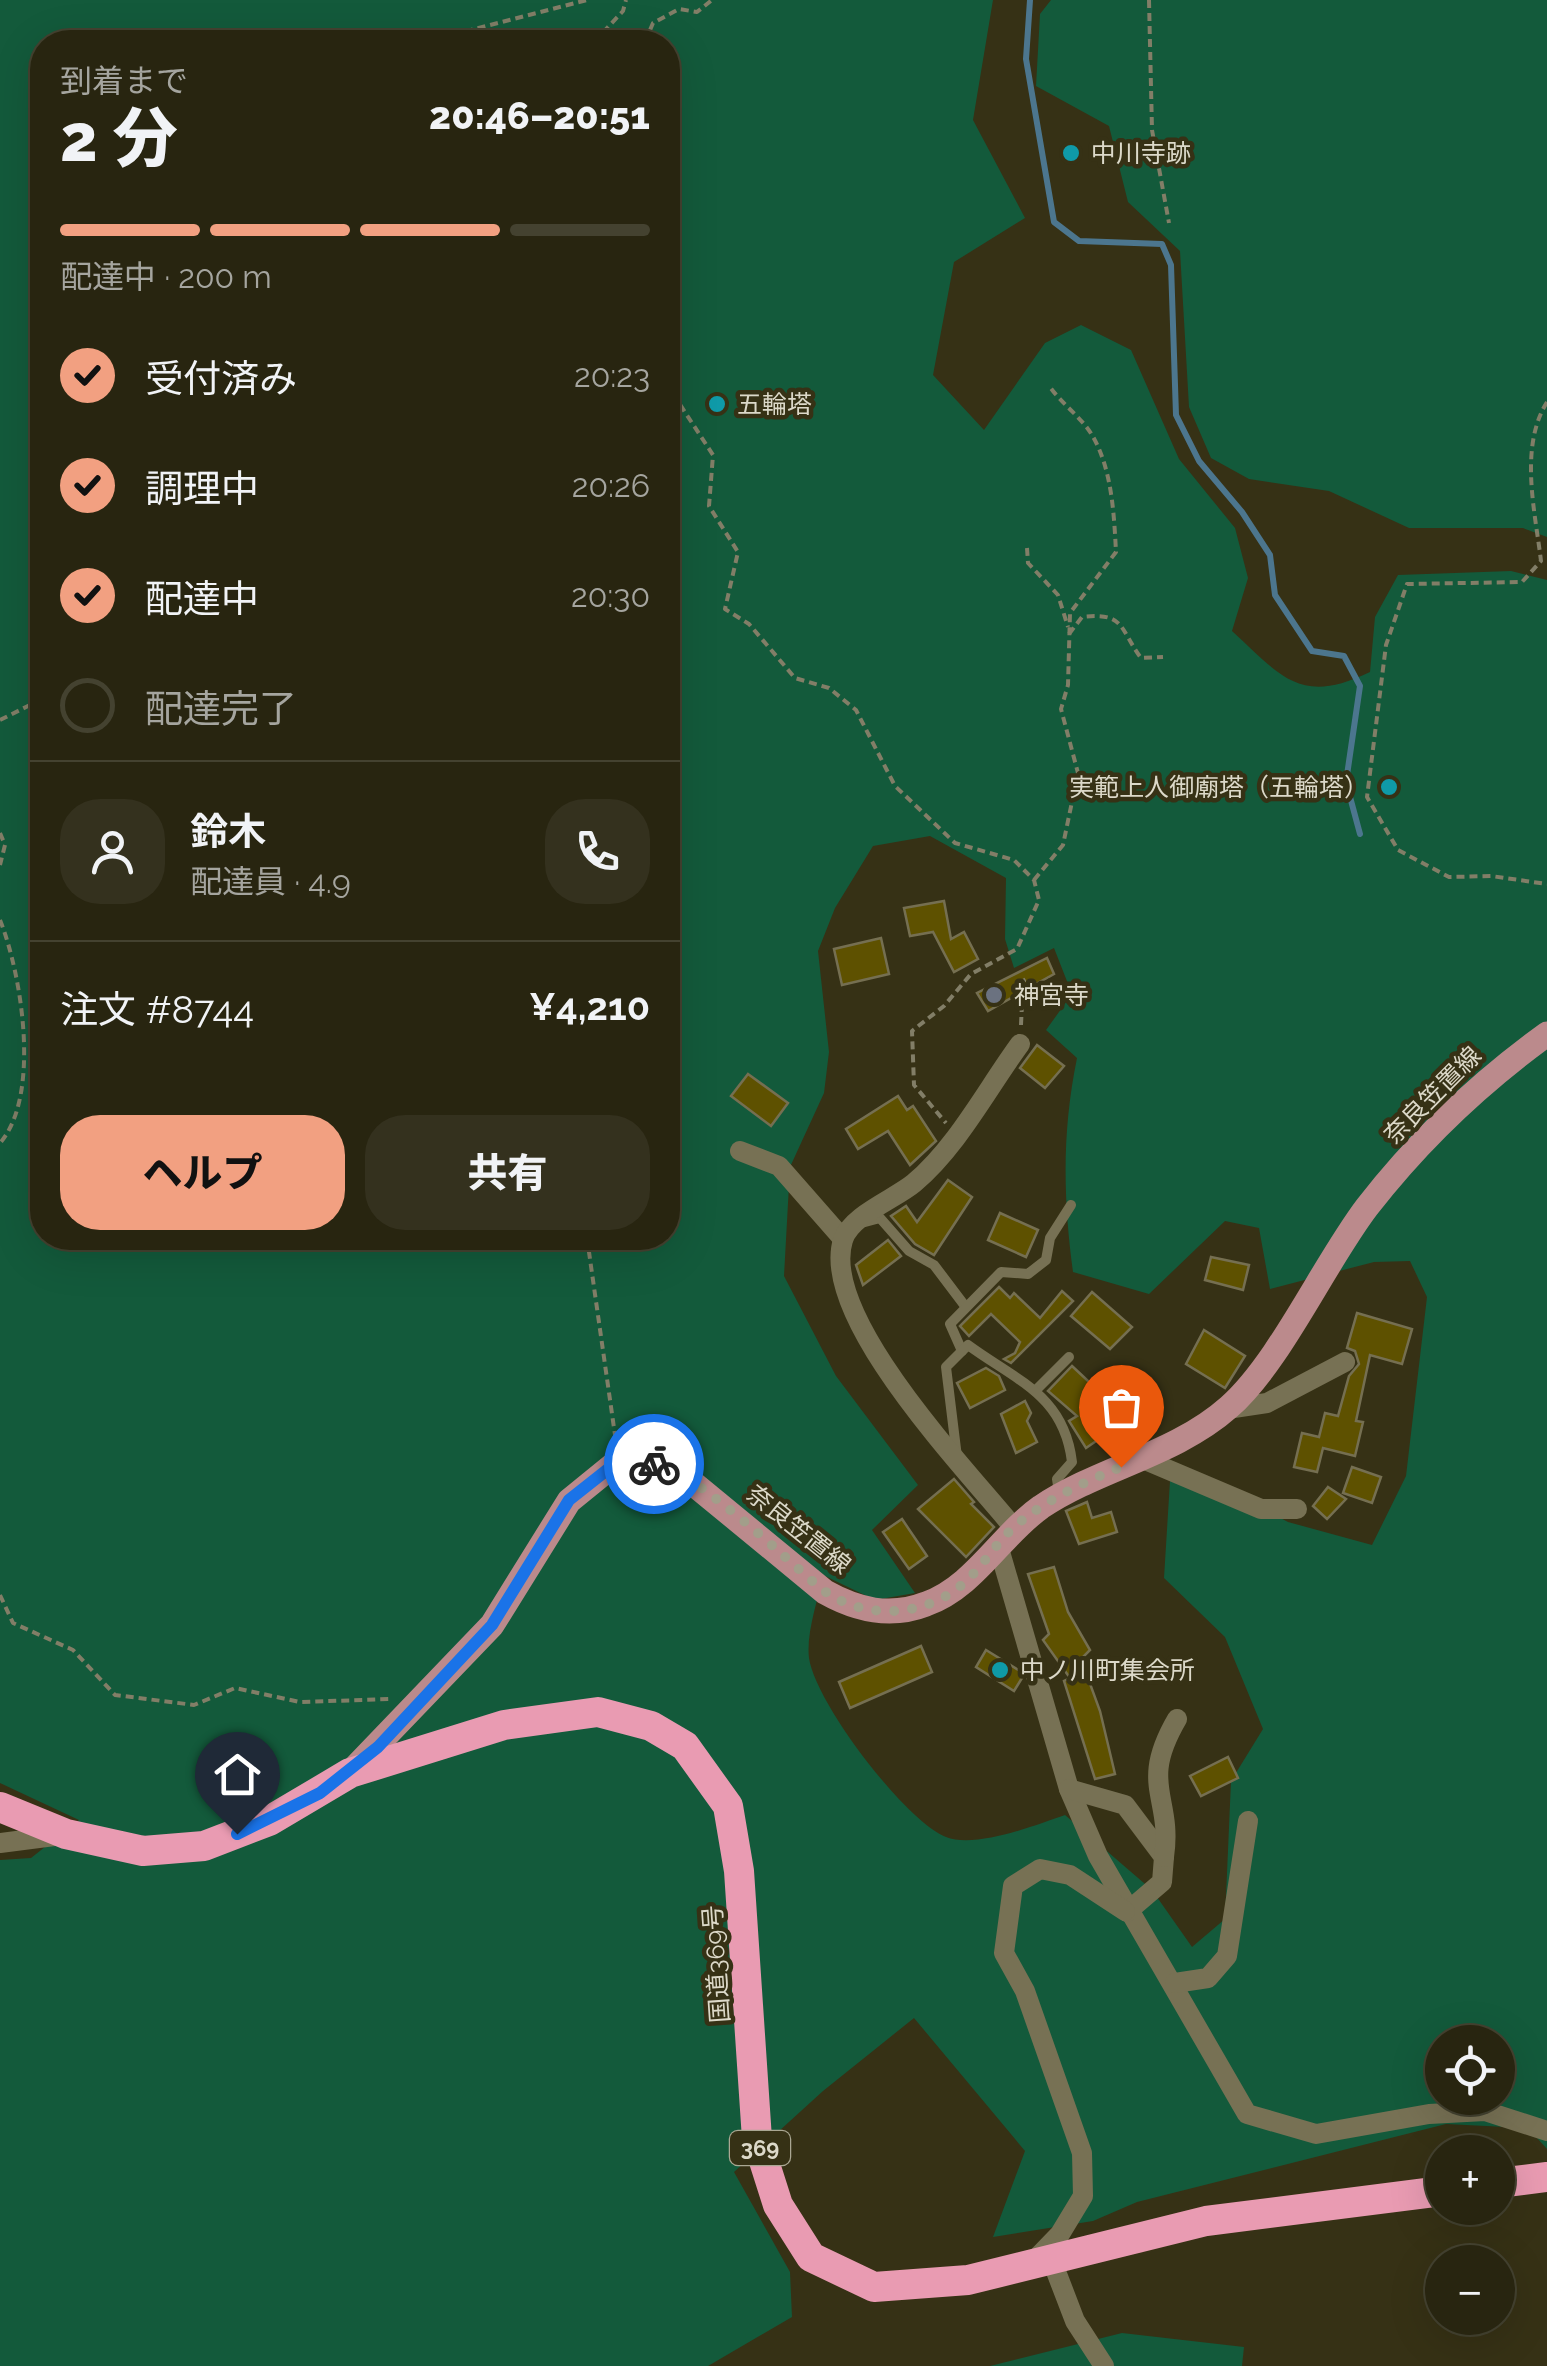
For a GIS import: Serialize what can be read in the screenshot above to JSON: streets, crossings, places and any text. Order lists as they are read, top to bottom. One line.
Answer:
{"streets":{"highway":["国道369号","369"],"main road":["奈良笠置線"]},"places":["中川寺跡","五輪塔","実範上人御廟塔（五輪塔）","神宮寺","中ノ川町集会所"],"page":{"heading":["2 分","到着まで","20:46–20:51"],"panel":["鈴木","配達員 · 4.9","注文 #8744","¥4,210"],"bar":"配達中 · 200 m","list":[["受付済み","20:23"],["調理中","20:26"],["配達中","20:30"],"配達完了"],"buttons":["ヘルプ","共有"],"map_buttons":["+","−"]}}
